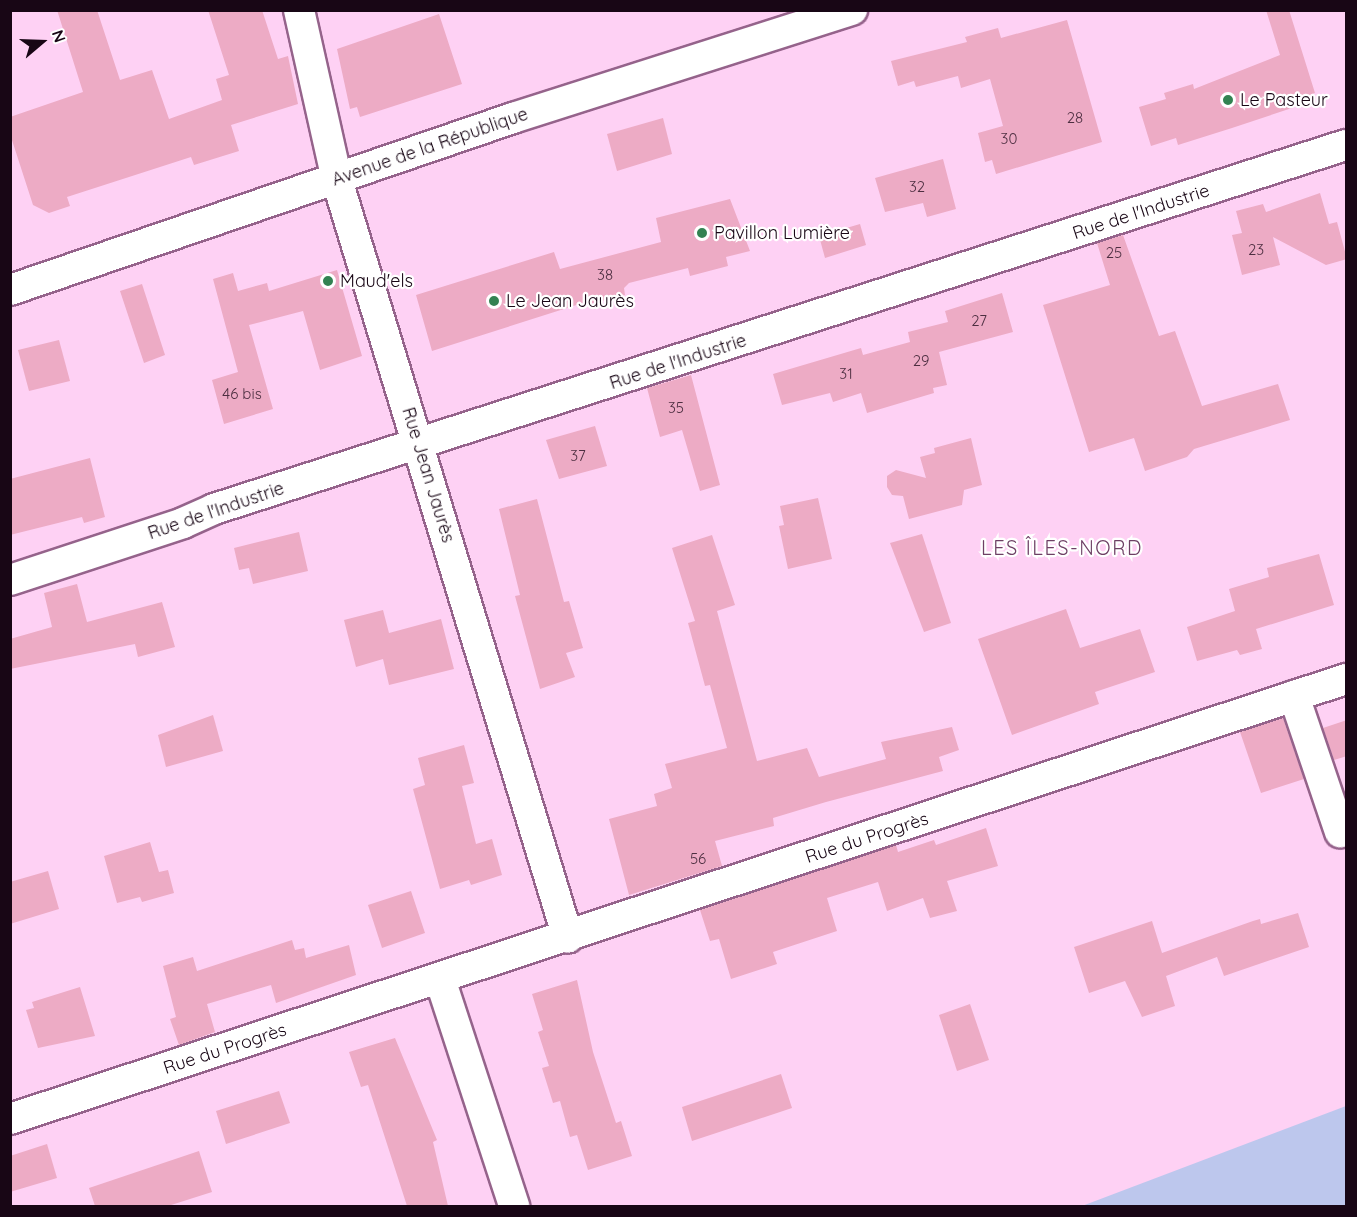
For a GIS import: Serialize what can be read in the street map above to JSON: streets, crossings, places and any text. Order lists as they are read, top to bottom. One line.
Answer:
{"streets":{"street":["Avenue de la République","Rue de l'Industrie","Rue Jean Jaurès","Rue du Progrès"]},"crossings":[["Avenue de la République","Rue Jean Jaurès"],["Rue de l'Industrie","Rue Jean Jaurès"],["Rue Jean Jaurès","Rue du Progrès"]],"districts":["LES ÎLES-NORD"],"places":["Le Pasteur","Pavillon Lumière","Maud'els","Le Jean Jaurès"],"house_numbers":["28","30","32","23","25","38","27","29","31","46 bis","35","37","56"],"north":"right"}
